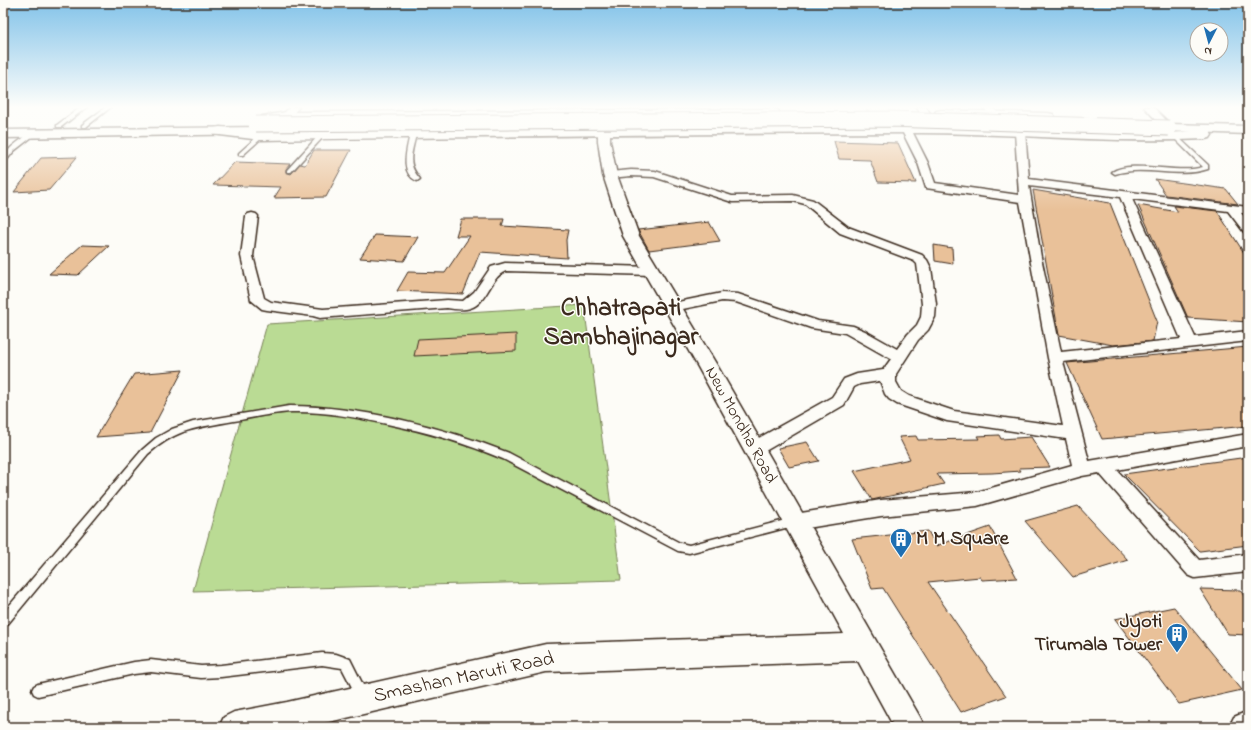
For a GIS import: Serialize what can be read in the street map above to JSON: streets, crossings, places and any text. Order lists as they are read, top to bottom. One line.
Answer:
{"streets":{"street":["New Mondha Road","Smashan Maruti Road"]},"crossings":[["New Mondha Road","Smashan Maruti Road"]],"districts":["Chhatrapati Sambhajinagar"],"places":{"building":["M M Square","Jyoti Tirumala Tower"]},"north":"bottom"}
